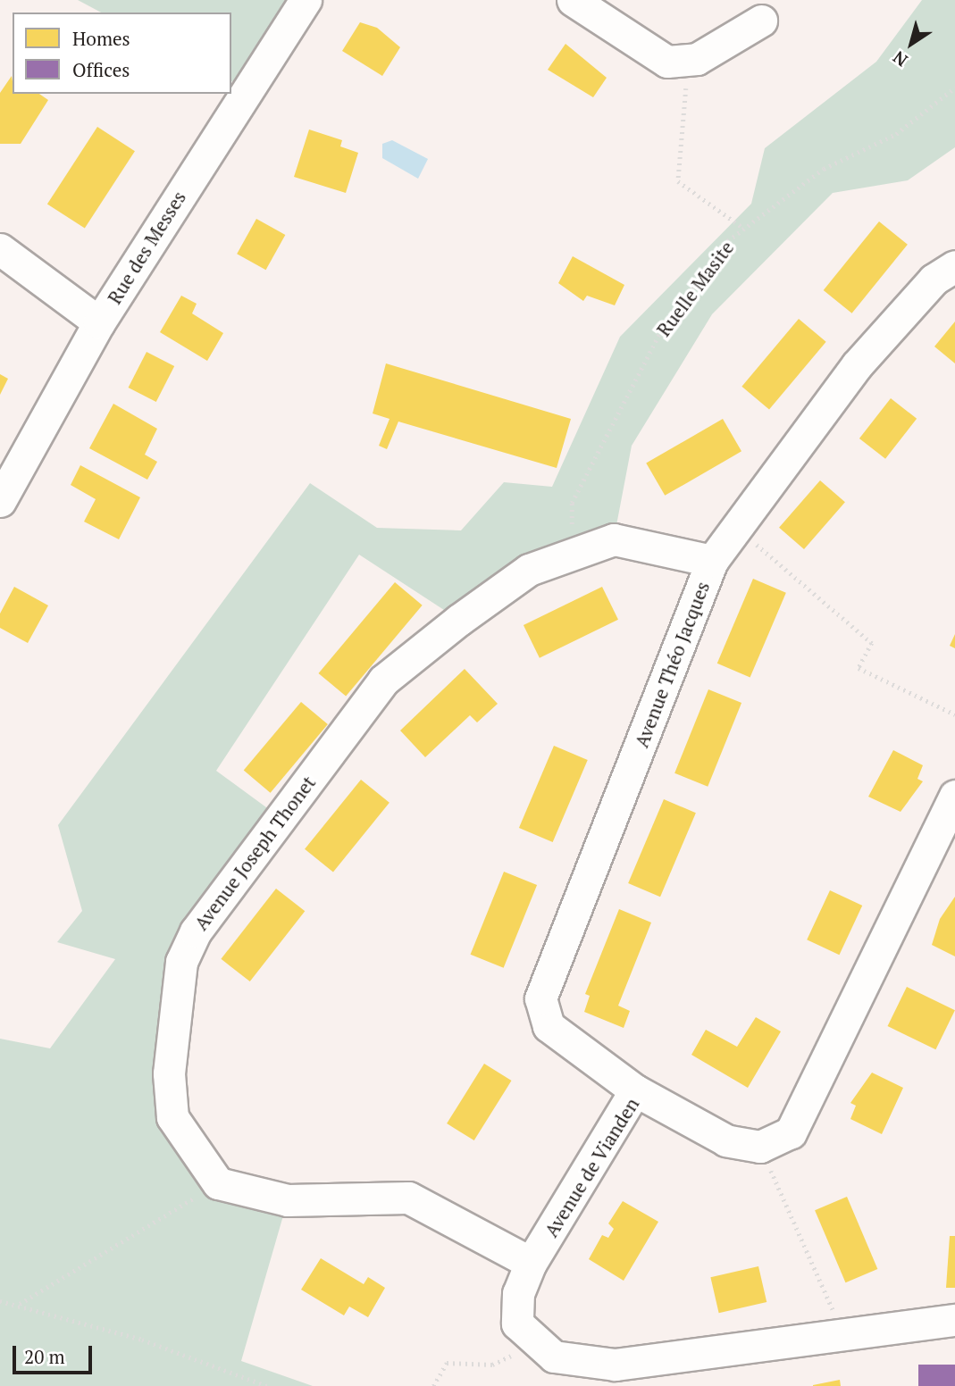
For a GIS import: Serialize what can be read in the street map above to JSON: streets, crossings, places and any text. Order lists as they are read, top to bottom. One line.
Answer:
{"streets":{"street":["Rue des Messes","Avenue Théo Jacques","Avenue Joseph Thonet","Avenue de Vianden"],"path":["Ruelle Masite"]},"crossings":[["Ruelle Masite","Avenue Joseph Thonet"],["Avenue Théo Jacques","Avenue Joseph Thonet"],["Avenue Théo Jacques","Avenue de Vianden"]],"legend":["Homes","Offices"],"scale_bar":"20 m","north":"bottom left"}
